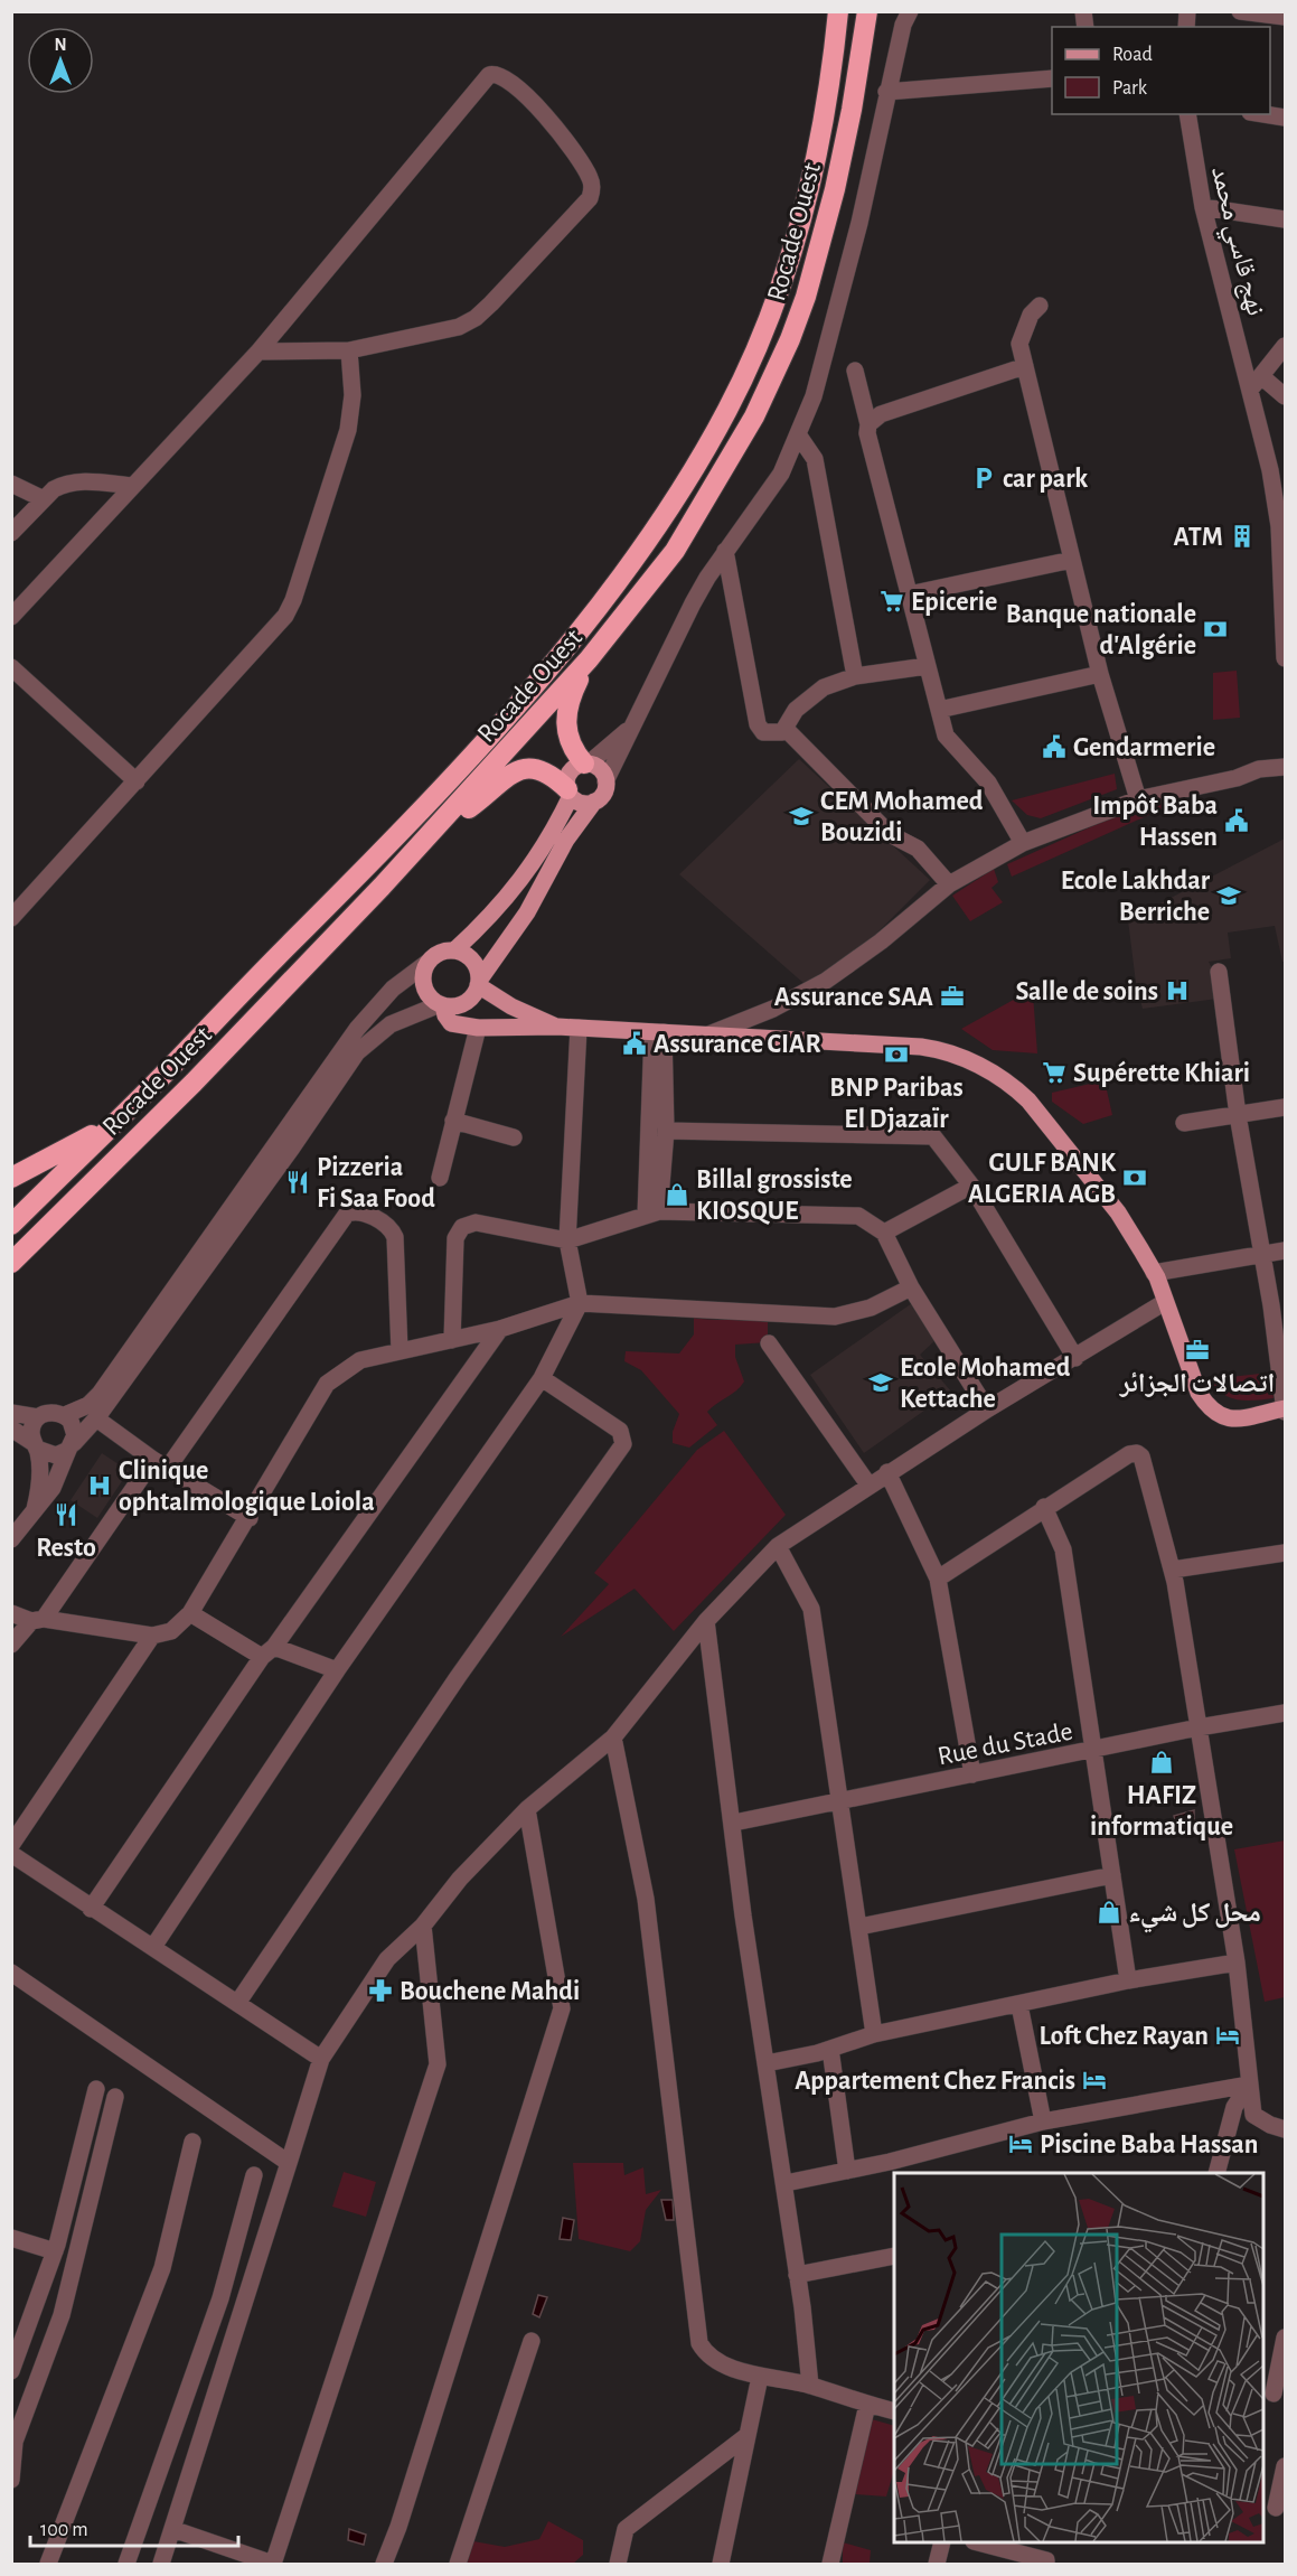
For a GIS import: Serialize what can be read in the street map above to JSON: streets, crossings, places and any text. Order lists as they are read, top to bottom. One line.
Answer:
{"streets":{"highway":["Rocade Ouest"],"street":["نهج قاسي محمد","Rue du Stade"]},"places":{"parking":["car park"],"building":["ATM"],"supermarket":["Epicerie","Supérette Khiari"],"bank":["Banque nationale d'Algérie","BNP Paribas El Djazaïr","GULF BANK ALGERIA AGB"],"public building":["Gendarmerie","Impôt Baba Hassen","Assurance CIAR"],"school or university":["CEM Mohamed Bouzidi","Ecole Lakhdar Berriche","Ecole Mohamed Kettache"],"hospital":["Salle de soins","Clinique ophtalmologique Loiola"],"office":["Assurance SAA","اتصالات الجزائر"],"restaurant":["Pizzeria Fi Saa Food","Resto"],"shop":["Billal grossiste KIOSQUE","HAFIZ informatique","محل كل شيء"],"pharmacy":["Bouchene Mahdi"],"hotel":["Loft Chez Rayan","Appartement Chez Francis","Piscine Baba Hassan"]},"legend":["Road","Park"],"scale_bar":"100 m","north":"top"}
